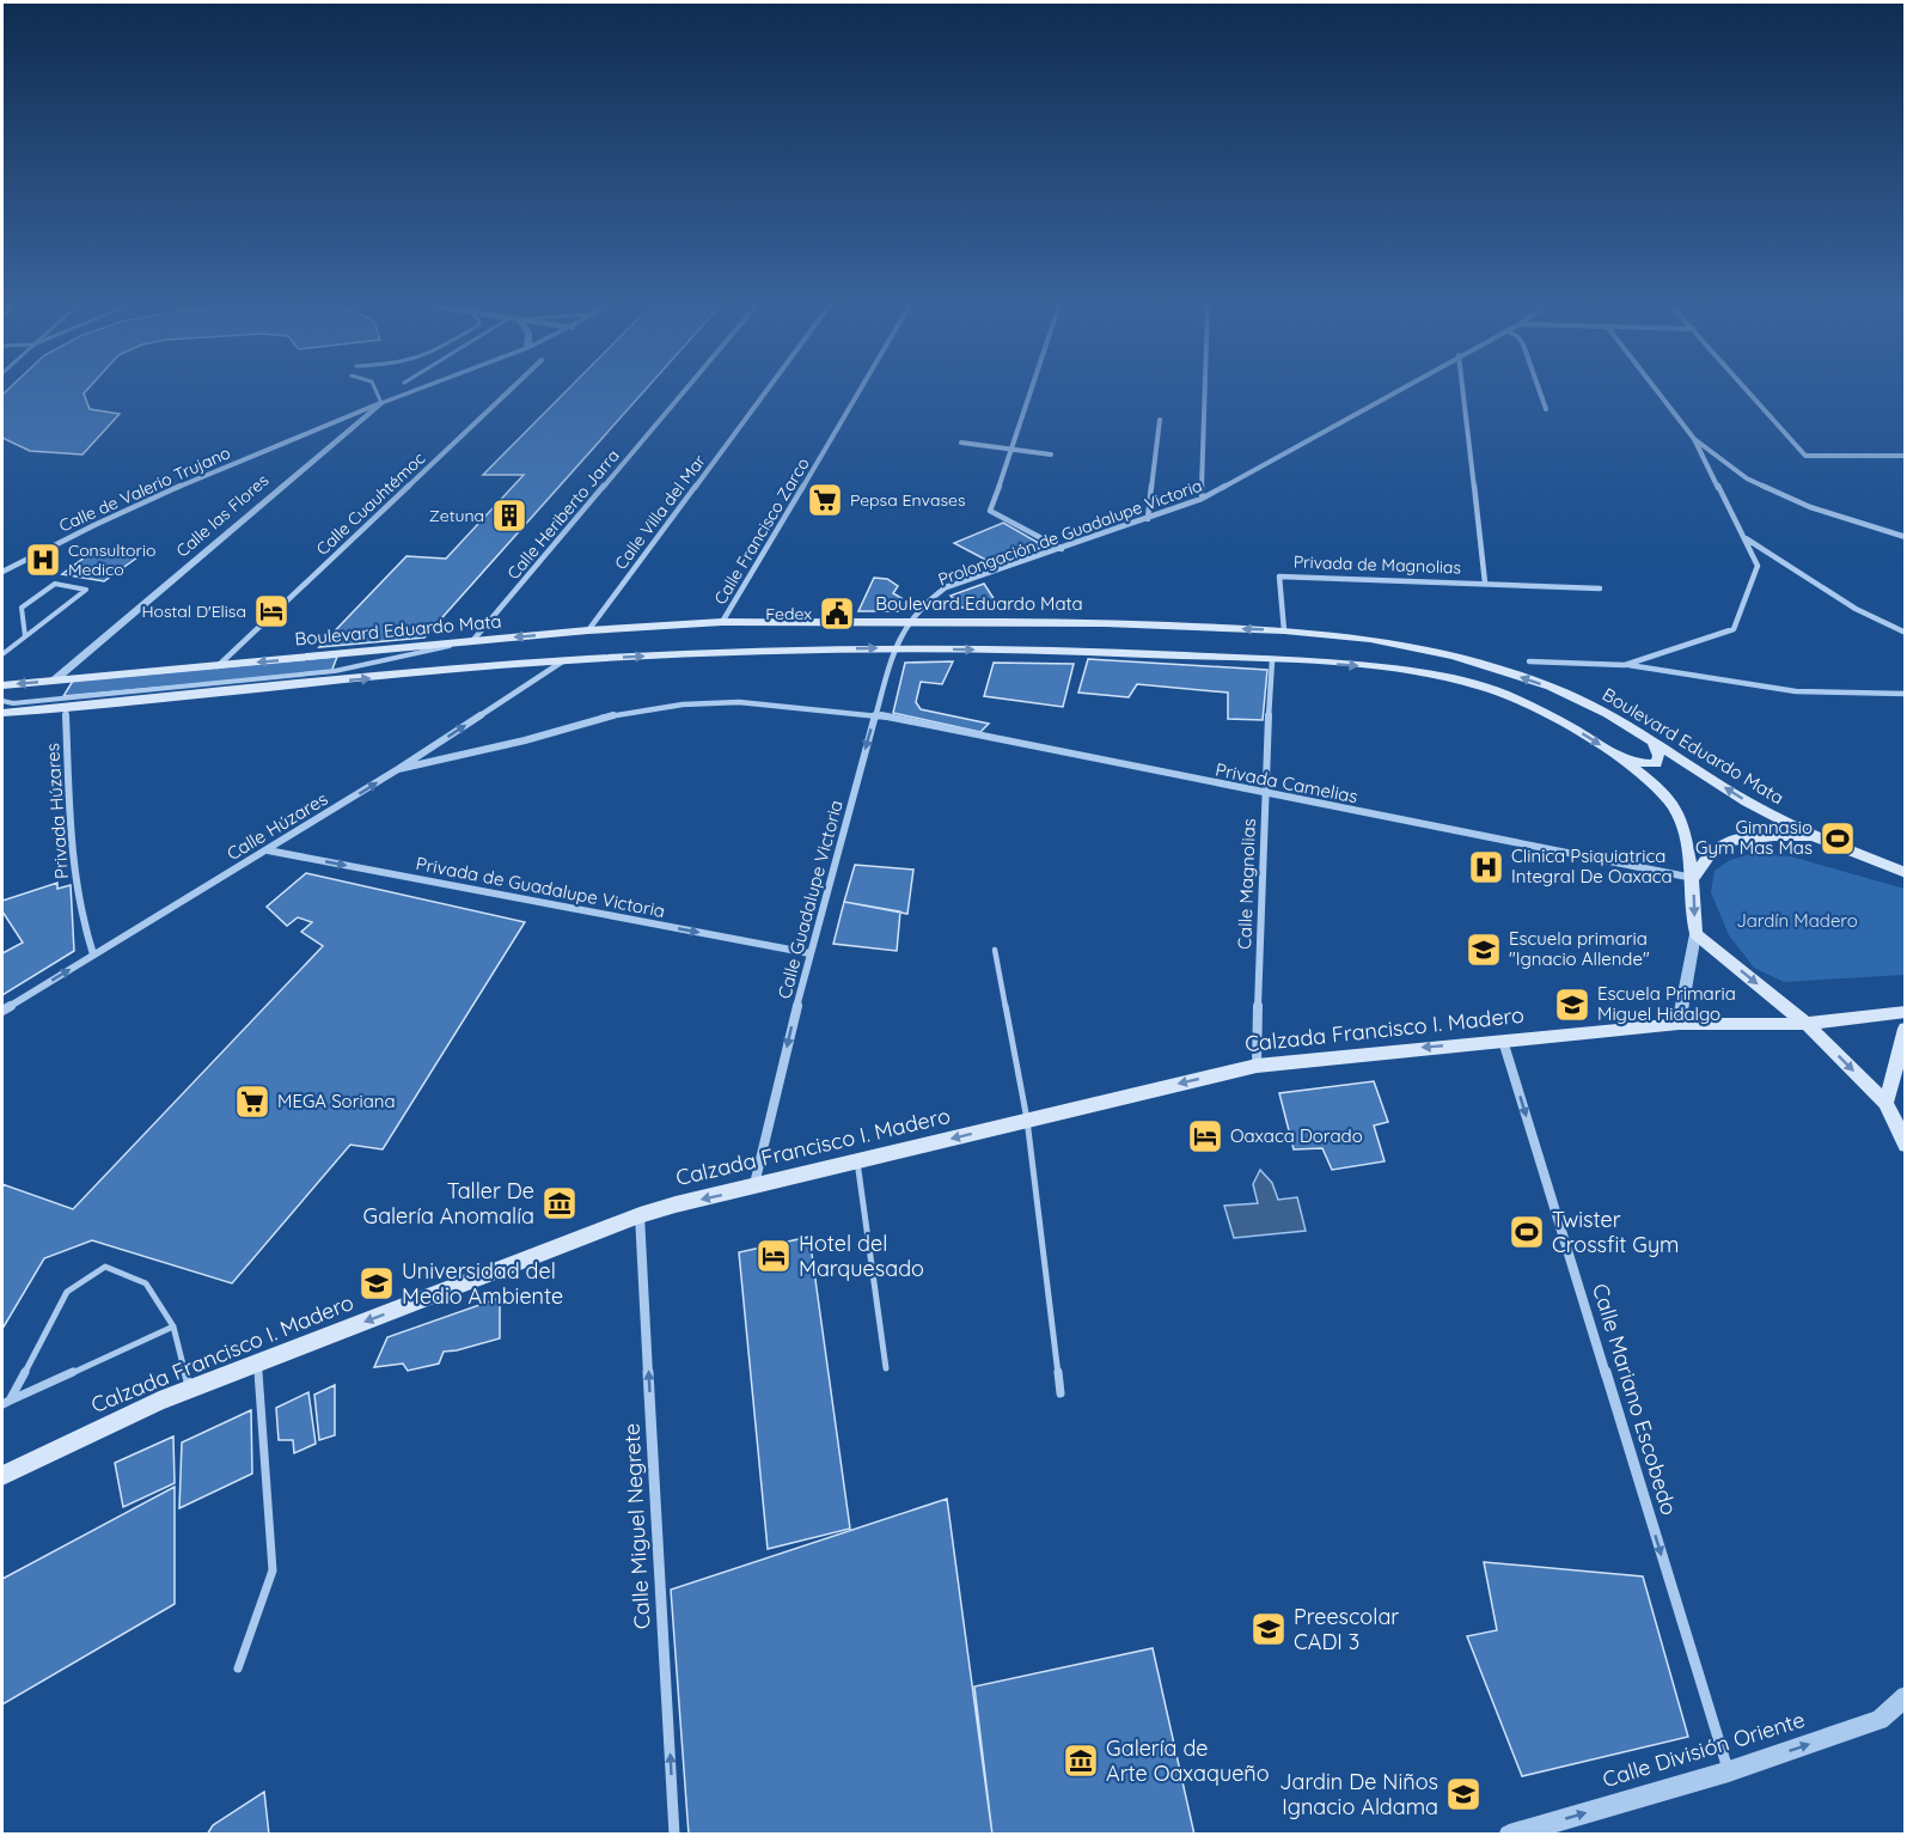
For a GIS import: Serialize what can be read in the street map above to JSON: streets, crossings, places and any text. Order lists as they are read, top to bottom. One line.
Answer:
{"streets":{"main road":["Boulevard Eduardo Mata","Calzada Francisco I. Madero"],"street":["Calle de Valerio Trujano","Calle Cuauhtémoc","Calle Villa del Mar","Calle Heriberto Jarra","Calle las Flores","Calle Francisco Zarco","Prolongación de Guadalupe Victoria","Privada de Magnolias","Privada Camelias","Privada Húzares","Calle Húzares","Calle Magnolias","Privada de Guadalupe Victoria","Calle Guadalupe Victoria","Calle Mariano Escobedo","Calle Miguel Negrete","Calle División Oriente"]},"crossings":[["Calle de Valerio Trujano","Calle las Flores"],["Calle Cuauhtémoc","Boulevard Eduardo Mata"],["Calle Villa del Mar","Boulevard Eduardo Mata"],["Calle Heriberto Jarra","Boulevard Eduardo Mata"],["Calle las Flores","Boulevard Eduardo Mata"],["Calle Francisco Zarco","Boulevard Eduardo Mata"],["Prolongación de Guadalupe Victoria","Boulevard Eduardo Mata"],["Prolongación de Guadalupe Victoria","Calle Guadalupe Victoria"],["Privada de Magnolias","Boulevard Eduardo Mata"],["Boulevard Eduardo Mata","Calle Guadalupe Victoria"],["Privada Camelias","Calle Húzares"],["Privada Camelias","Calle Magnolias"],["Privada Camelias","Calle Guadalupe Victoria"],["Privada Húzares","Calle Húzares"],["Calle Húzares","Privada de Guadalupe Victoria"],["Calle Magnolias","Calzada Francisco I. Madero"],["Privada de Guadalupe Victoria","Calle Guadalupe Victoria"],["Calle Guadalupe Victoria","Calzada Francisco I. Madero"],["Calzada Francisco I. Madero","Calle Mariano Escobedo"],["Calzada Francisco I. Madero","Calle Miguel Negrete"],["Calle Mariano Escobedo","Calle División Oriente"]],"one_way":["Calle Húzares","Privada de Guadalupe Victoria","Calle Guadalupe Victoria","Calzada Francisco I. Madero","Calle Mariano Escobedo","Calle Miguel Negrete","Calle División Oriente"],"parks":["Jardín Madero"],"places":{"supermarket":["Pepsa Envases","MEGA Soriana"],"building":["Zetuna"],"hospital":["Consultorio Medico","Clinica Psiquiatrica Integral De Oaxaca"],"hotel":["Hostal D'Elisa","Oaxaca Dorado","Hotel del Marquesado"],"public building":["Fedex"],"sports":["Gimnasio Gym Mas Mas","Twister Crossfit Gym"],"school or university":["Escuela primaria \"Ignacio Allende\"","Escuela Primaria Miguel Hidalgo","Universidad del Medio Ambiente","Preescolar CADI 3","Jardin De Niños Ignacio Aldama"],"museum":["Taller De Galería Anomalía","Galería de Arte Oaxaqueño"]}}
